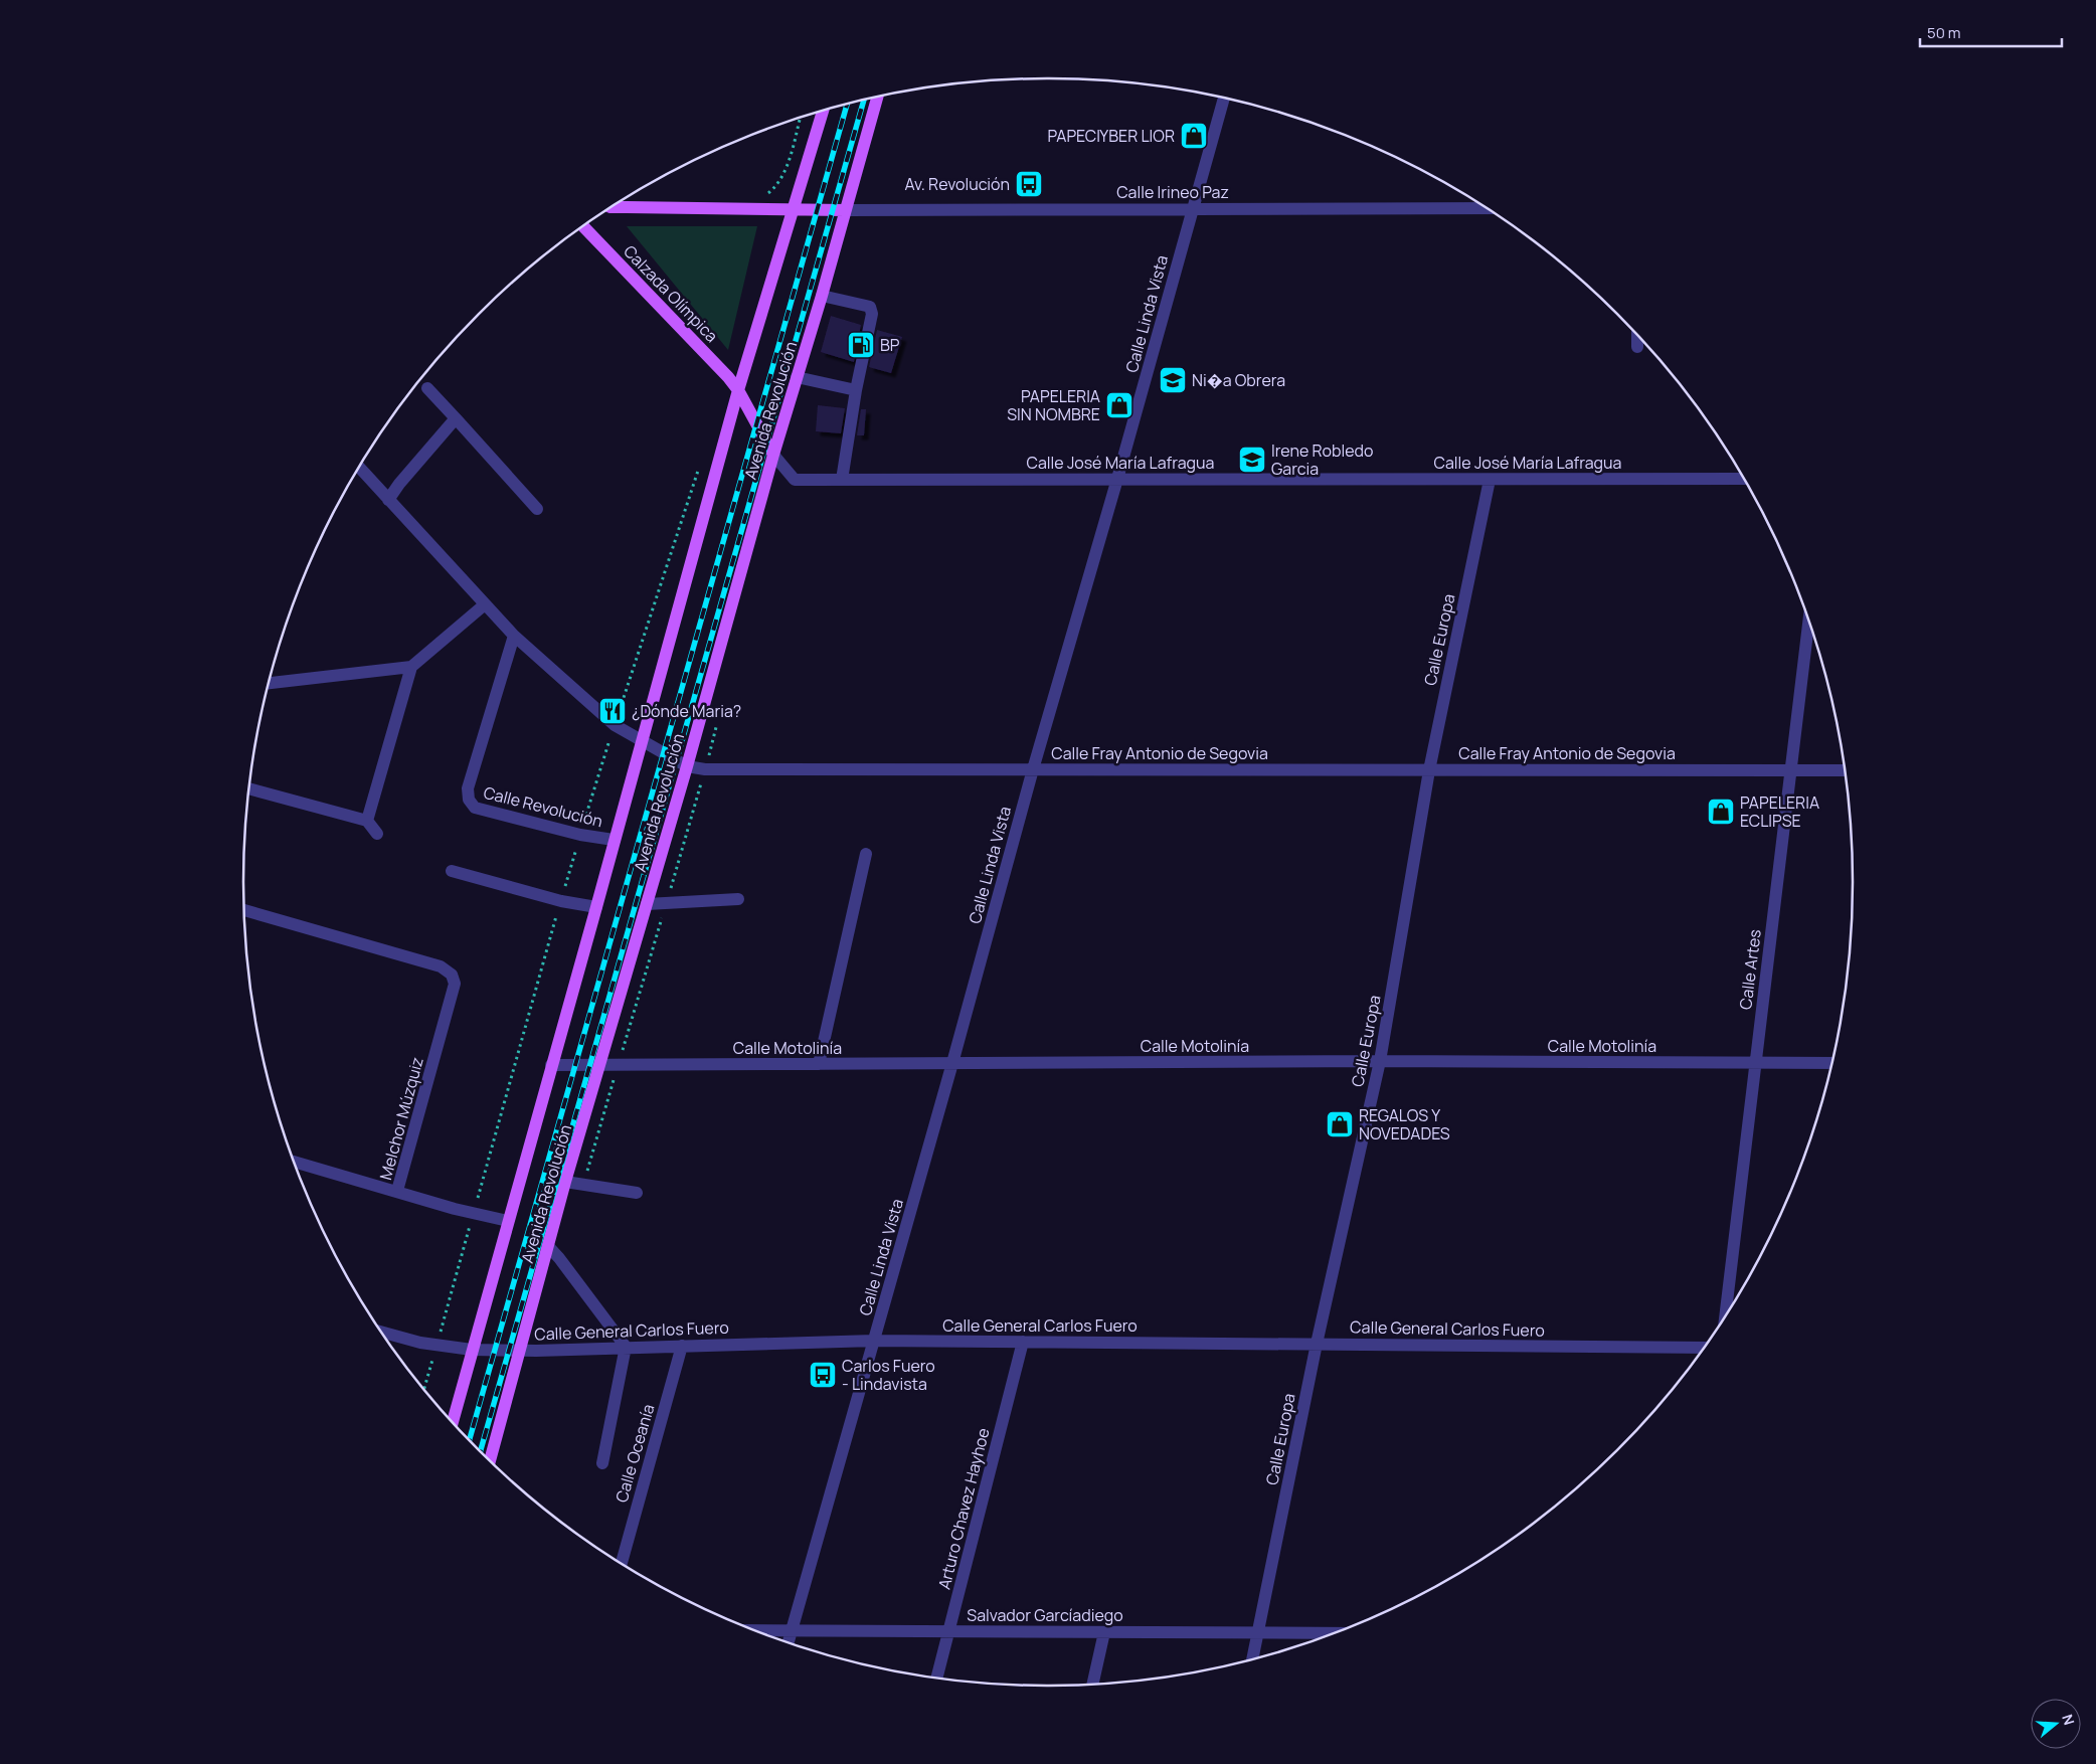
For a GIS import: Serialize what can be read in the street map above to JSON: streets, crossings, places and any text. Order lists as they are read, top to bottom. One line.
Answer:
{"streets":{"main road":["Calzada Olímpica","Avenida Revolución"],"street":["Calle Irineo Paz","Calle Linda Vista","Calle José María Lafragua","Calle Europa","Calle Fray Antonio de Segovia","Calle Revolución","Calle Artes","Calle Motolinía","Melchor Múzquiz","Calle General Carlos Fuero","Calle Oceanía","Arturo Chavez Hayhoe","Salvador Garcíadiego"]},"crossings":[["Calle Irineo Paz","Calle Linda Vista"],["Calle Irineo Paz","Avenida Revolución"],["Calzada Olímpica","Avenida Revolución"],["Calzada Olímpica","Calle José María Lafragua"],["Calle Linda Vista","Calle José María Lafragua"],["Calle Linda Vista","Calle Fray Antonio de Segovia"],["Calle Linda Vista","Calle Motolinía"],["Calle Linda Vista","Calle General Carlos Fuero"],["Calle Linda Vista","Salvador Garcíadiego"],["Avenida Revolución","Calle José María Lafragua"],["Avenida Revolución","Calle Fray Antonio de Segovia"],["Avenida Revolución","Calle Revolución"],["Avenida Revolución","Calle Motolinía"],["Avenida Revolución","Melchor Múzquiz"],["Avenida Revolución","Calle General Carlos Fuero"],["Calle José María Lafragua","Calle Europa"],["Calle Europa","Calle Fray Antonio de Segovia"],["Calle Europa","Calle Motolinía"],["Calle Europa","Calle General Carlos Fuero"],["Calle Europa","Salvador Garcíadiego"],["Calle Fray Antonio de Segovia","Calle Revolución"],["Calle Fray Antonio de Segovia","Calle Artes"],["Calle Artes","Calle Motolinía"],["Calle General Carlos Fuero","Calle Oceanía"],["Calle General Carlos Fuero","Arturo Chavez Hayhoe"],["Arturo Chavez Hayhoe","Salvador Garcíadiego"]],"places":{"shop":["PAPECIYBER LIOR","PAPELERIA SIN NOMBRE","PAPELERIA ECLIPSE","REGALOS Y NOVEDADES"],"bus stop":["Av. Revolución","Carlos Fuero - Lindavista"],"fuel station":["BP"],"school or university":["Ni�a Obrera","Irene Robledo Garcia"],"restaurant":["¿Dónde Maria?"]},"scale_bar":"50 m","north":"right"}
